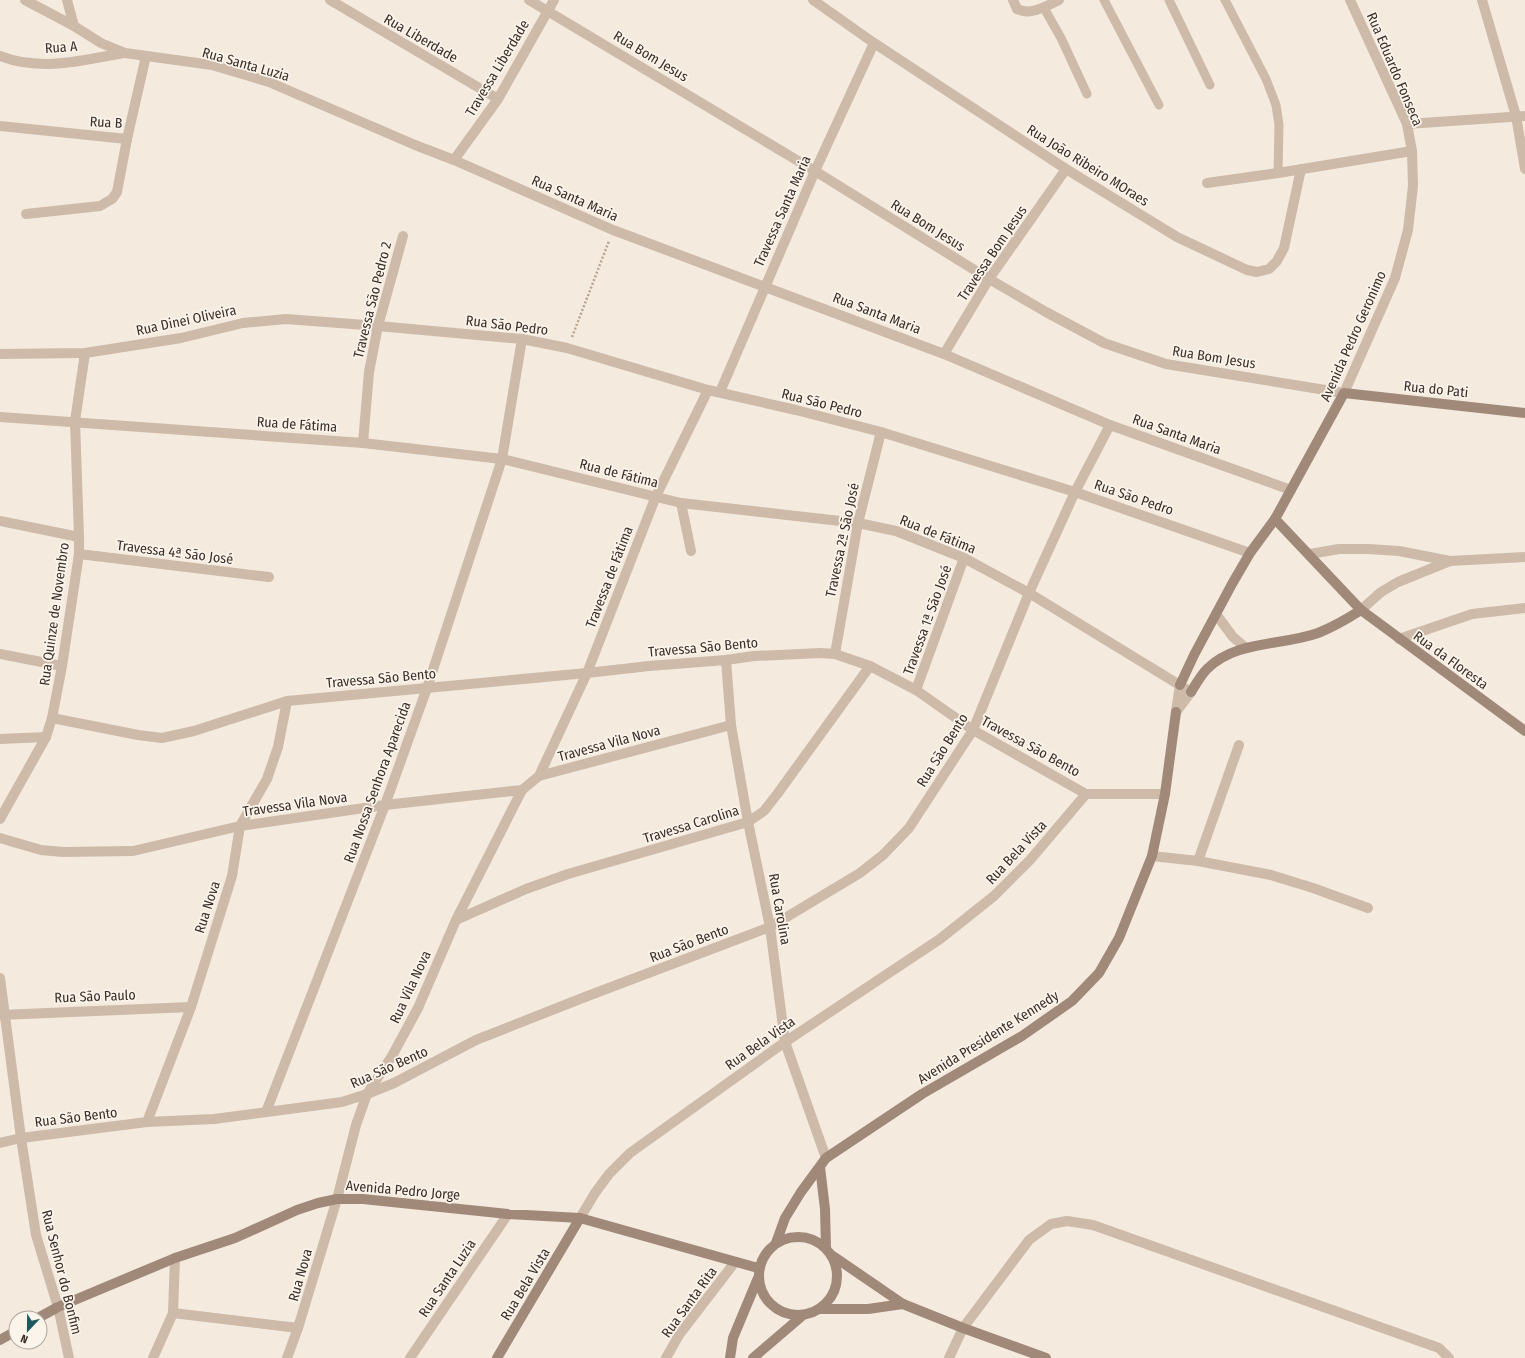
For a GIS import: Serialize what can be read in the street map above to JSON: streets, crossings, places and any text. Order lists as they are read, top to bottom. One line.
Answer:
{"streets":{"street":["Rua Liberdade","Rua A","Rua Bom Jesus","Rua Santa Luzia","Travessa Liberdade","Rua Eduardo Fonseca","Rua B","Rua João Ribeiro MOraes","Rua Santa Maria","Travessa Santa Maria","Travessa Bom Jesus","Travessa São Pedro 2","Rua Dinei Oliveira","Rua São Pedro","Avenida Pedro Geronimo","Rua do Pati","Rua de Fátima","Travessa 2ª São José","Travessa 4ª São José","Travessa de Fátima","Rua Quinze de Novembro","Travessa 1ª São José","Travessa São Bento","Rua da Floresta","Travessa Vila Nova","Rua São Bento","Rua Nossa Senhora Aparecida","Travessa Carolina","Rua Bela Vista","Rua Nova","Rua Carolina","Rua Vila Nova","Rua São Paulo","Avenida Presidente Kennedy","Avenida Pedro Jorge","Rua Senhor do Bonfim","Rua Santa Rita"]},"crossings":[["Rua Liberdade","Travessa Liberdade"],["Rua A","Rua Santa Luzia"],["Rua Bom Jesus","Travessa Liberdade"],["Rua Bom Jesus","Travessa Santa Maria"],["Rua Bom Jesus","Travessa Bom Jesus"],["Rua Bom Jesus","Avenida Pedro Geronimo"],["Rua Bom Jesus","Rua do Pati"],["Rua Santa Luzia","Travessa Liberdade"],["Rua Santa Luzia","Rua B"],["Rua Santa Luzia","Rua Santa Maria"],["Rua Santa Luzia","Avenida Pedro Jorge"],["Travessa Liberdade","Rua Santa Maria"],["Rua Eduardo Fonseca","Avenida Pedro Geronimo"],["Rua João Ribeiro MOraes","Travessa Santa Maria"],["Rua João Ribeiro MOraes","Travessa Bom Jesus"],["Rua Santa Maria","Travessa Santa Maria"],["Rua Santa Maria","Travessa Bom Jesus"],["Rua Santa Maria","Avenida Pedro Geronimo"],["Rua Santa Maria","Rua São Bento"],["Travessa Santa Maria","Rua São Pedro"],["Travessa São Pedro 2","Rua Dinei Oliveira"],["Travessa São Pedro 2","Rua São Pedro"],["Travessa São Pedro 2","Rua de Fátima"],["Rua Dinei Oliveira","Rua São Pedro"],["Rua Dinei Oliveira","Rua Quinze de Novembro"],["Rua São Pedro","Avenida Pedro Geronimo"],["Rua São Pedro","Travessa 2ª São José"],["Rua São Pedro","Travessa de Fátima"],["Rua São Pedro","Rua São Bento"],["Rua São Pedro","Rua Nossa Senhora Aparecida"],["Avenida Pedro Geronimo","Rua do Pati"],["Avenida Pedro Geronimo","Rua de Fátima"],["Avenida Pedro Geronimo","Rua da Floresta"],["Avenida Pedro Geronimo","Avenida Presidente Kennedy"],["Rua de Fátima","Travessa 2ª São José"],["Rua de Fátima","Travessa de Fátima"],["Rua de Fátima","Rua Quinze de Novembro"],["Rua de Fátima","Travessa 1ª São José"],["Rua de Fátima","Rua São Bento"],["Rua de Fátima","Rua Nossa Senhora Aparecida"],["Rua de Fátima","Avenida Presidente Kennedy"],["Travessa 2ª São José","Travessa São Bento"],["Travessa 4ª São José","Rua Quinze de Novembro"],["Travessa de Fátima","Travessa São Bento"],["Travessa de Fátima","Travessa Vila Nova"],["Rua Quinze de Novembro","Travessa São Bento"],["Travessa 1ª São José","Travessa São Bento"],["Travessa São Bento","Rua São Bento"],["Travessa São Bento","Rua Nossa Senhora Aparecida"],["Travessa São Bento","Travessa Carolina"],["Travessa São Bento","Rua Bela Vista"],["Travessa São Bento","Rua Nova"],["Travessa São Bento","Rua Carolina"],["Travessa Vila Nova","Rua Nossa Senhora Aparecida"],["Travessa Vila Nova","Rua Nova"],["Travessa Vila Nova","Rua Carolina"],["Travessa Vila Nova","Rua Vila Nova"],["Rua São Bento","Rua Nossa Senhora Aparecida"],["Rua São Bento","Rua Nova"],["Rua São Bento","Rua Carolina"],["Rua São Bento","Rua Vila Nova"],["Rua São Bento","Rua Senhor do Bonfim"],["Travessa Carolina","Rua Carolina"],["Travessa Carolina","Rua Vila Nova"],["Rua Bela Vista","Rua Carolina"],["Rua Bela Vista","Avenida Pedro Jorge"],["Rua Nova","Rua Vila Nova"],["Rua Nova","Rua São Paulo"],["Rua Nova","Avenida Pedro Jorge"],["Rua Carolina","Avenida Presidente Kennedy"],["Rua Vila Nova","Avenida Pedro Jorge"],["Rua São Paulo","Rua Senhor do Bonfim"],["Avenida Presidente Kennedy","Avenida Pedro Jorge"],["Avenida Pedro Jorge","Rua Senhor do Bonfim"],["Avenida Pedro Jorge","Rua Santa Rita"]],"north":"bottom"}
